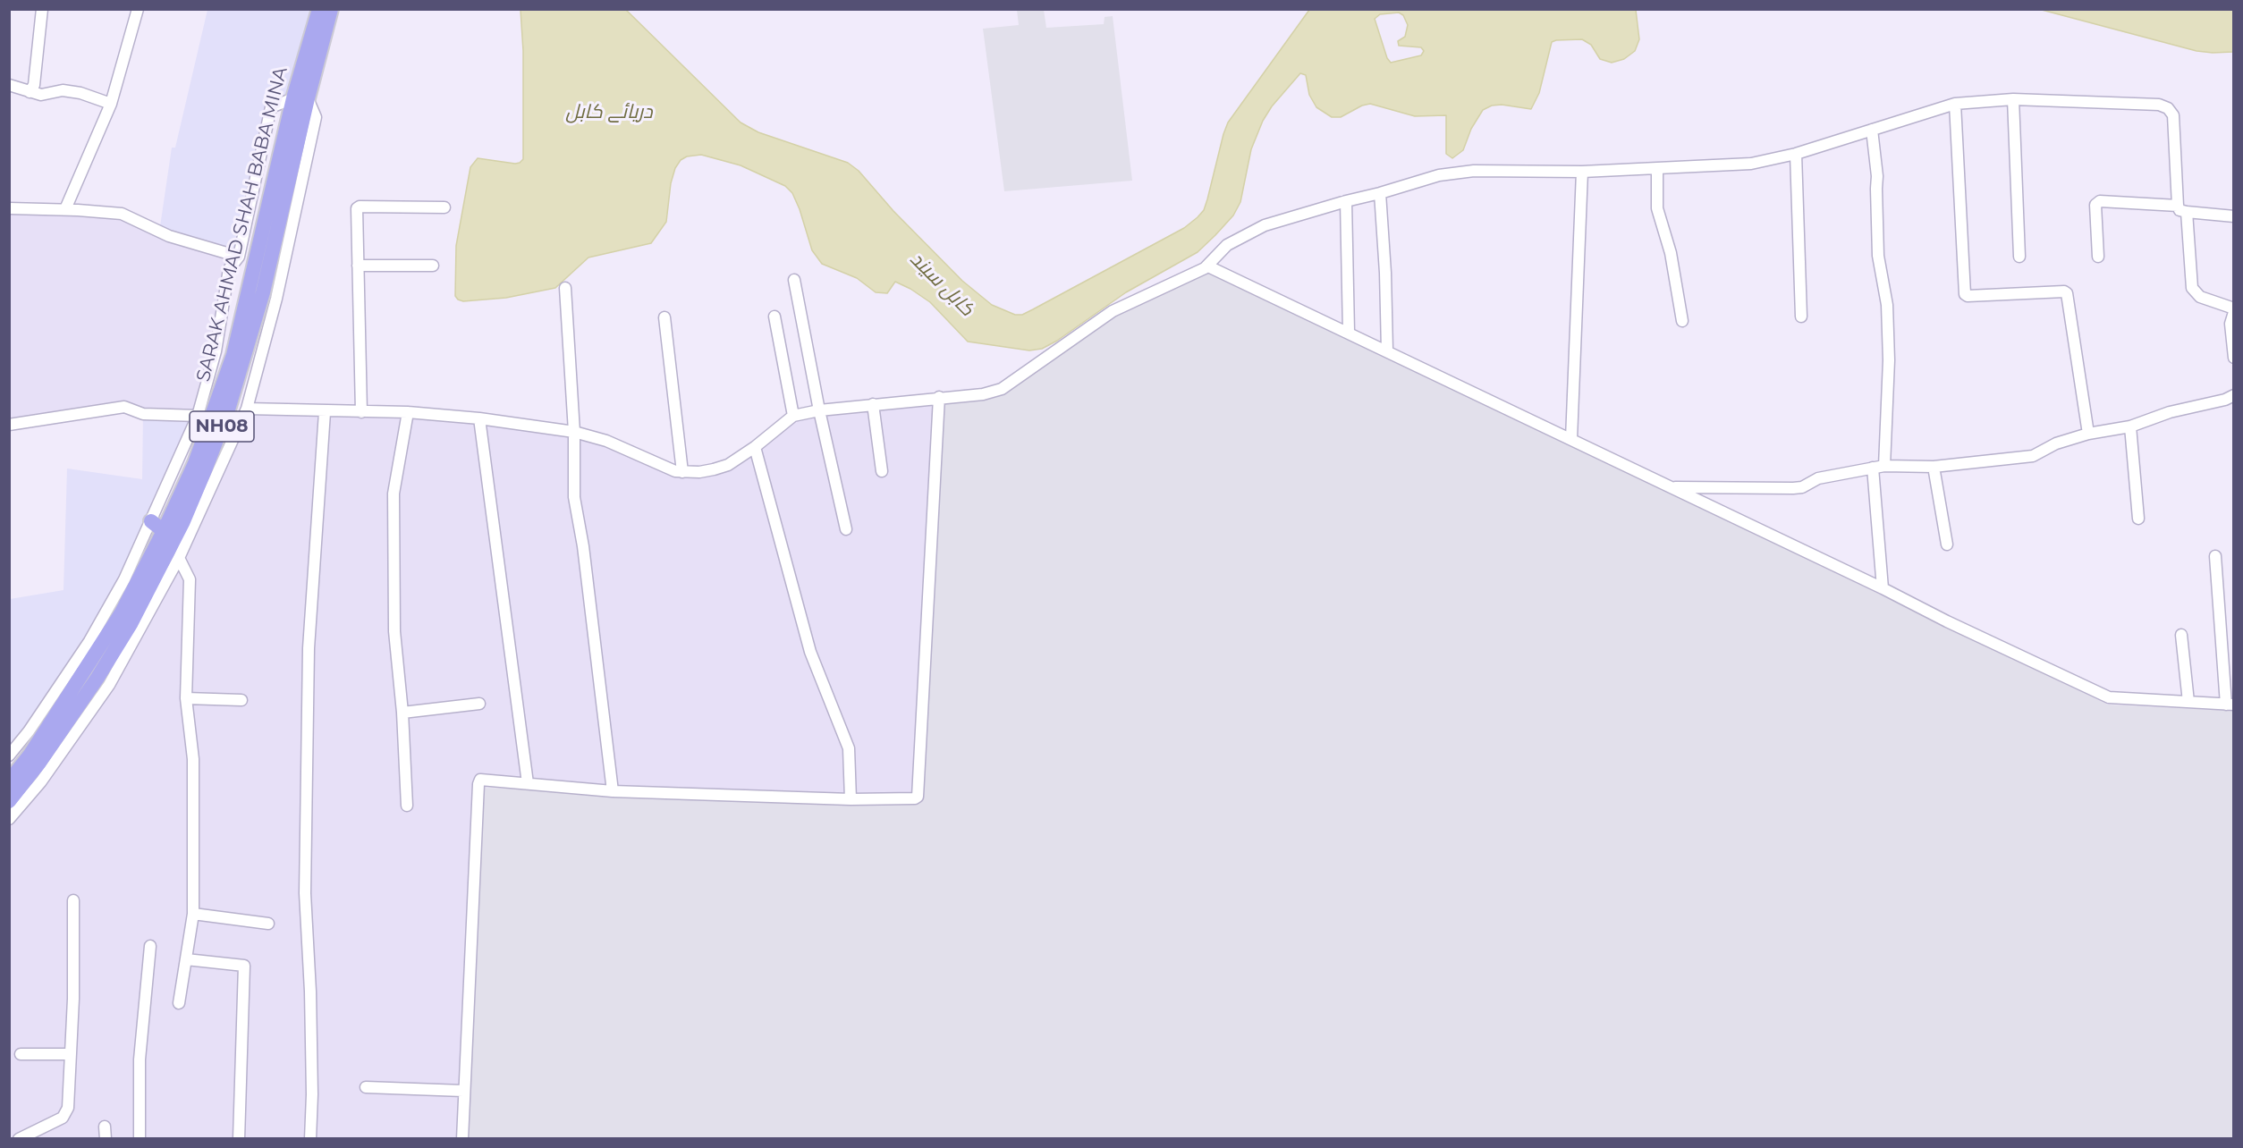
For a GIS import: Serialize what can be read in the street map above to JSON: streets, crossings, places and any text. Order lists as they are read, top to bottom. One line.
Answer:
{"streets":{"highway":["SARAK AHMAD SHAH BABA MINA","NH08"]},"crossings":[["SARAK AHMAD SHAH BABA MINA","NH08"]],"water":["دریائے کابل","کابل سيند"]}
